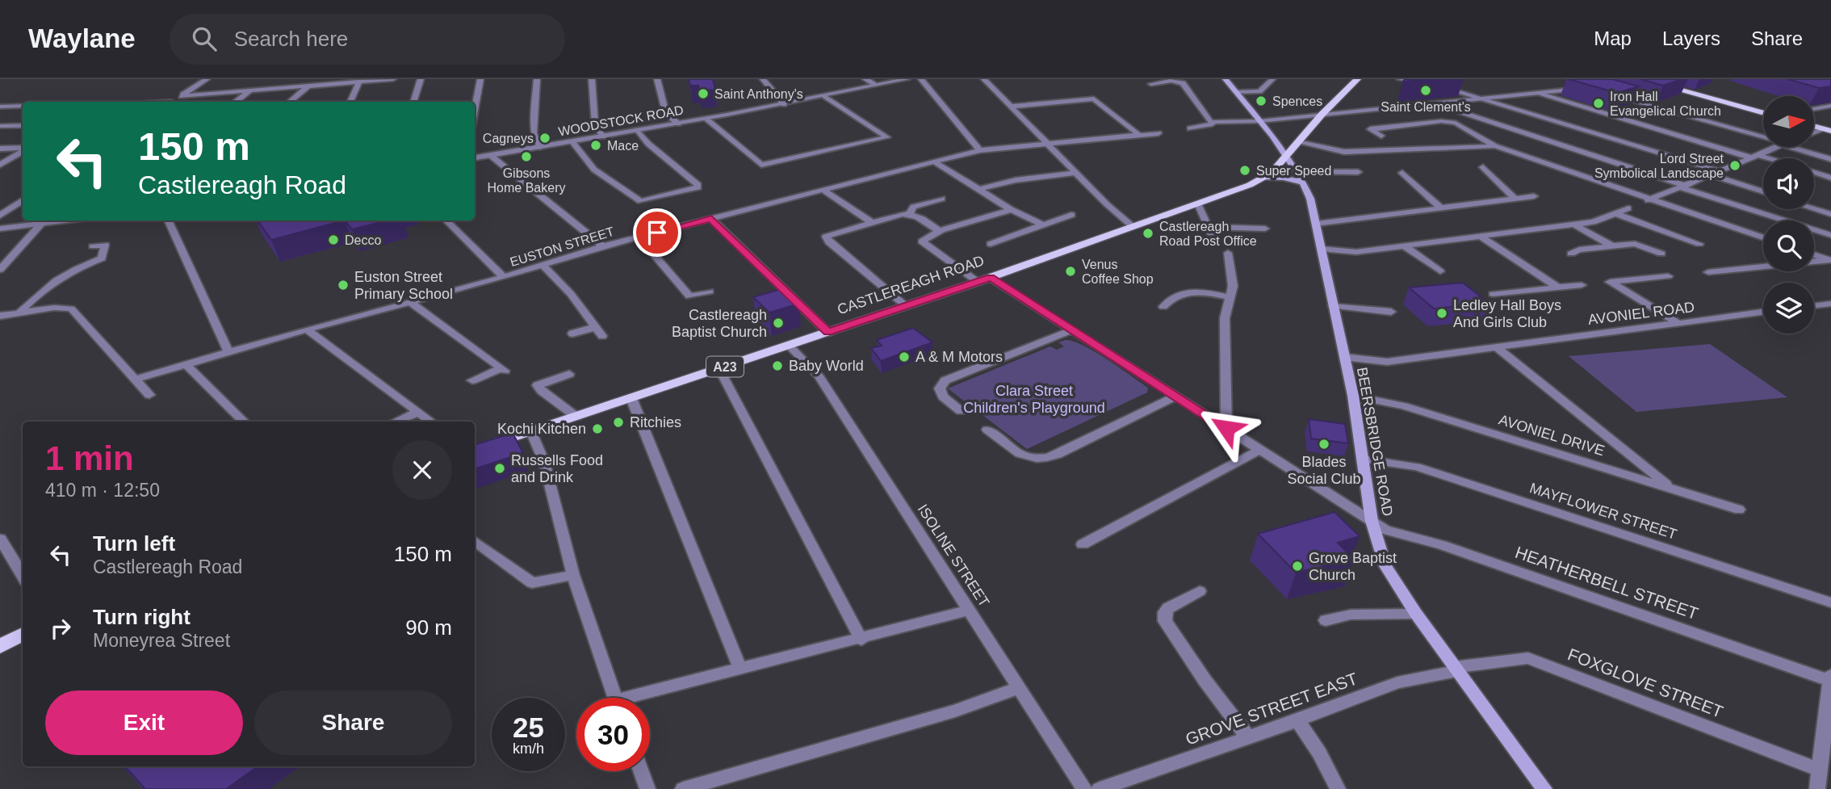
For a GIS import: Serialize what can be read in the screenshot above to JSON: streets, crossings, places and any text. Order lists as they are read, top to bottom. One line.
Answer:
{"streets":{"main road":["CASTLEREAGH ROAD","A23","BEERSBRIDGE ROAD"],"street":["WOODSTOCK ROAD","EUSTON STREET","AVONIEL ROAD","AVONIEL DRIVE","MAYFLOWER STREET","ISOLINE STREET","HEATHERBELL STREET","FOXGLOVE STREET","GROVE STREET EAST"]},"crossings":[["CASTLEREAGH ROAD","A23"],["CASTLEREAGH ROAD","BEERSBRIDGE ROAD"],["CASTLEREAGH ROAD","ISOLINE STREET"],["CASTLEREAGH ROAD","HEATHERBELL STREET"],["AVONIEL ROAD","BEERSBRIDGE ROAD"],["A23","BEERSBRIDGE ROAD"],["AVONIEL DRIVE","BEERSBRIDGE ROAD"],["BEERSBRIDGE ROAD","MAYFLOWER STREET"],["BEERSBRIDGE ROAD","HEATHERBELL STREET"],["BEERSBRIDGE ROAD","FOXGLOVE STREET"],["BEERSBRIDGE ROAD","GROVE STREET EAST"],["FOXGLOVE STREET","GROVE STREET EAST"]],"parks":["Clara Street Children's Playground"],"places":["Saint Clement's","Saint Anthony's","Spences","Iron Hall Evangelical Church","Cagneys","Mace","Gibsons Home Bakery","Lord Street Symbolical Landscape","Super Speed","Castlereagh Road Post Office","Decco","Venus Coffee Shop","Euston Street Primary School","Ledley Hall Boys And Girls Club","Castlereagh Baptist Church","A & M Motors","Baby World","Ritchies","Kochi Kitchen","Blades Social Club","Russells Food and Drink","Grove Baptist Church"],"north":"right","page":{"header":"Waylane","search":"Search here","nav":["Map","Layers","Share"],"turn":["150 m","Castlereagh Road"],"heading":["1 min","410 m · 12:50"],"list":[{"name":"Turn left","note":"Castlereagh Road","value":"150 m"},{"name":"Turn right","note":"Moneyrea Street","value":"90 m"}],"buttons":["Exit","Share"],"speed":"25 km/h","limit":"30"}}
